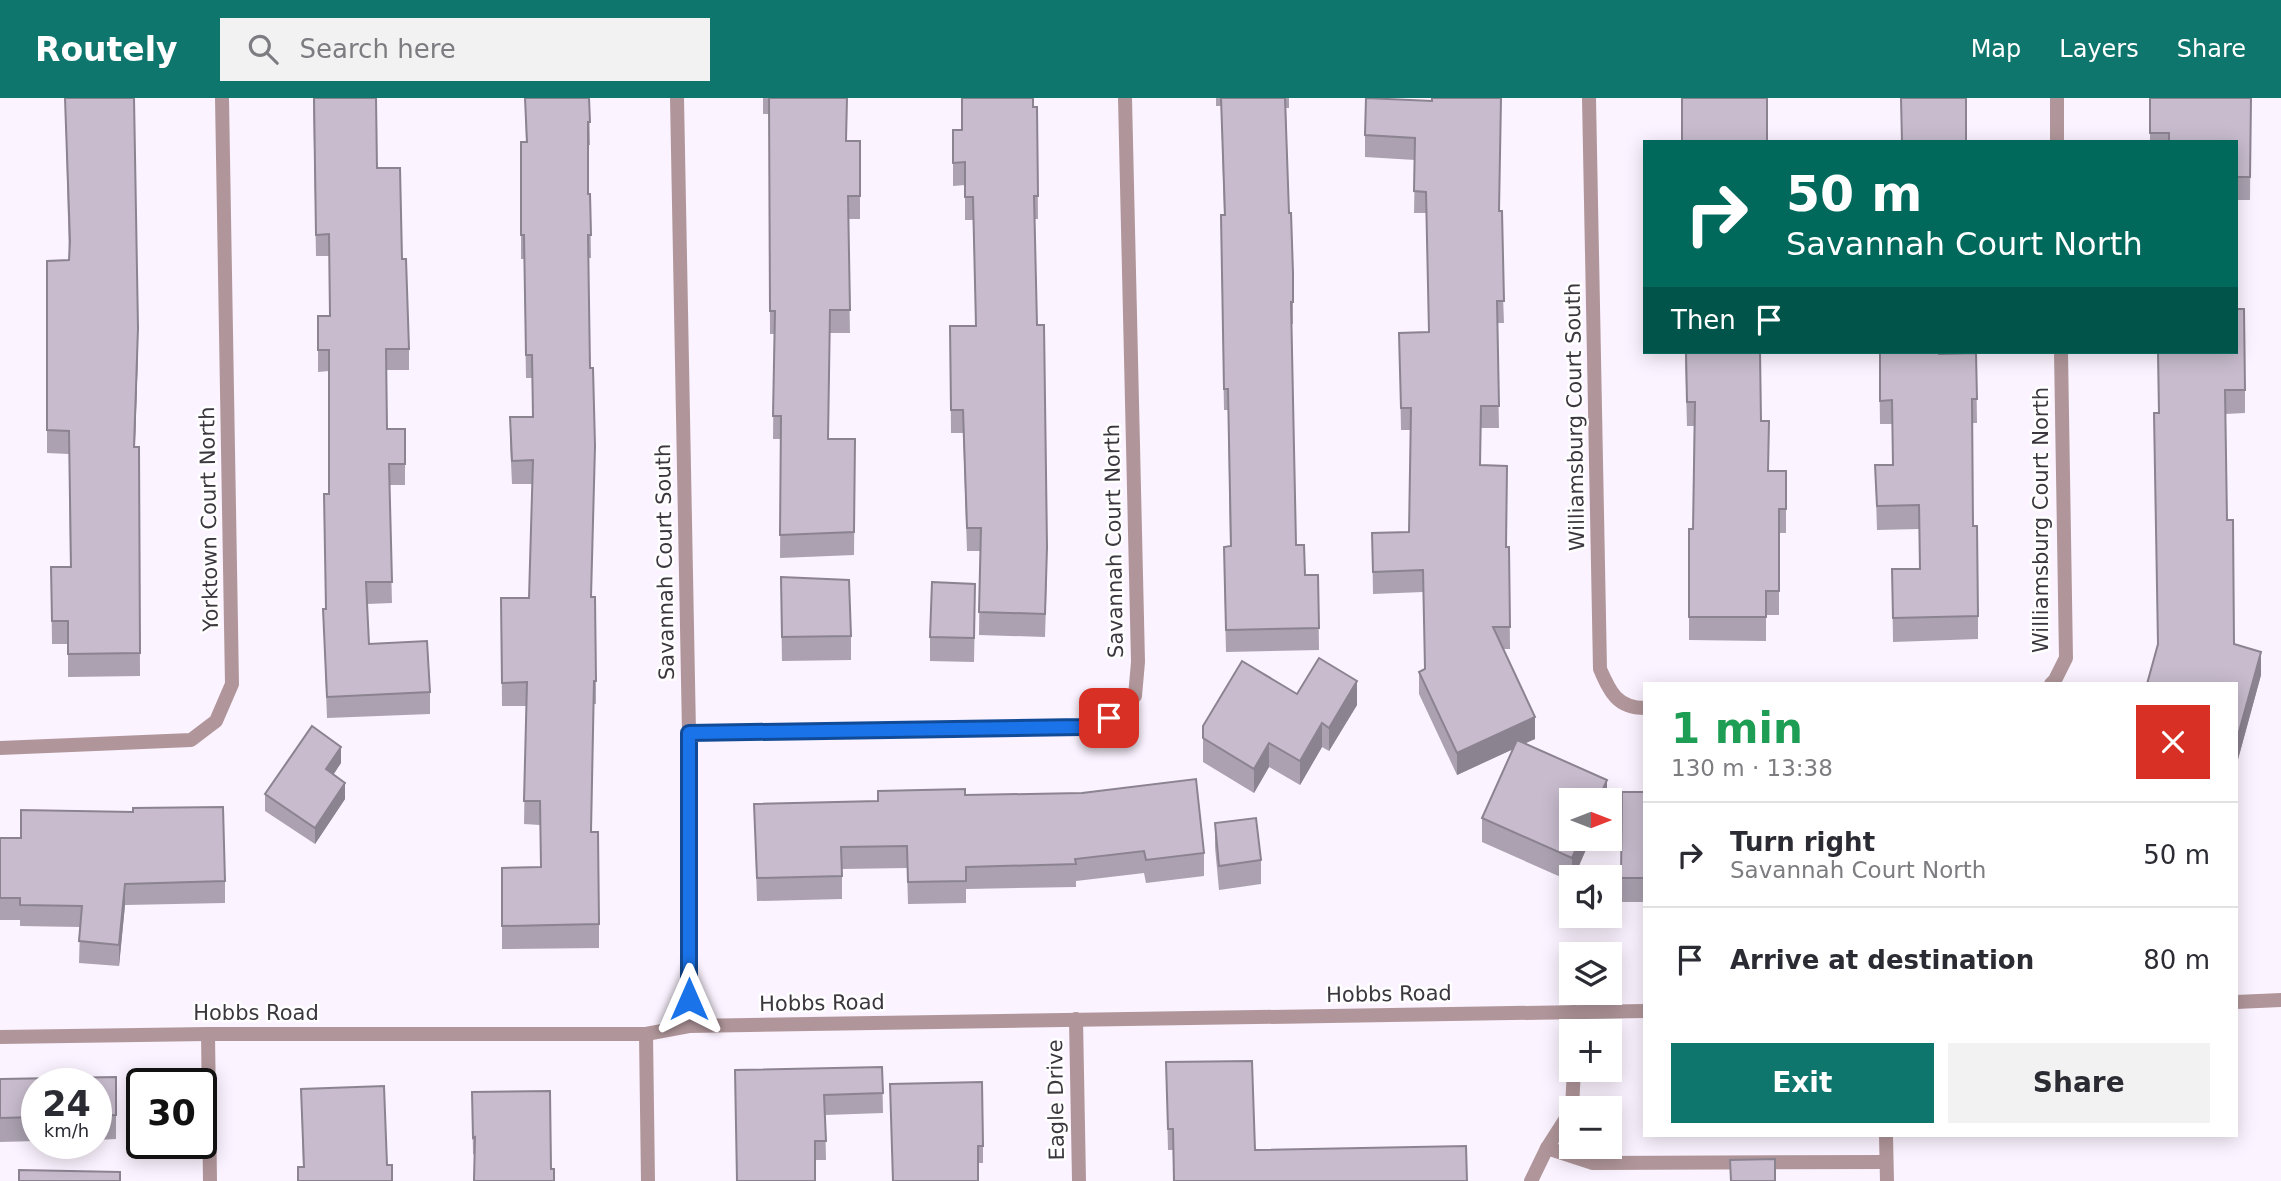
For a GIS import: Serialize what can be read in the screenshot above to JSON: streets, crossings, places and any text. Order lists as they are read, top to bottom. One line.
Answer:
{"streets":{"street":["Williamsburg Court South","Yorktown Court North","Williamsburg Court North","Savannah Court North","Savannah Court South","Hobbs Road","Eagle Drive"]},"crossings":[["Savannah Court North","Savannah Court South"],["Savannah Court South","Hobbs Road"],["Hobbs Road","Eagle Drive"]],"north":"right","page":{"header":"Routely","search":"Search here","nav":["Map","Layers","Share"],"turn":["50 m","Savannah Court North"],"then":"Then","heading":["1 min","130 m · 13:38"],"map_buttons":["+","−"],"list":[{"name":"Turn right","note":"Savannah Court North","value":"50 m"},{"name":"Arrive at destination","value":"80 m"}],"buttons":["Exit","Share"],"speed":"24 km/h","limit":"30"}}
